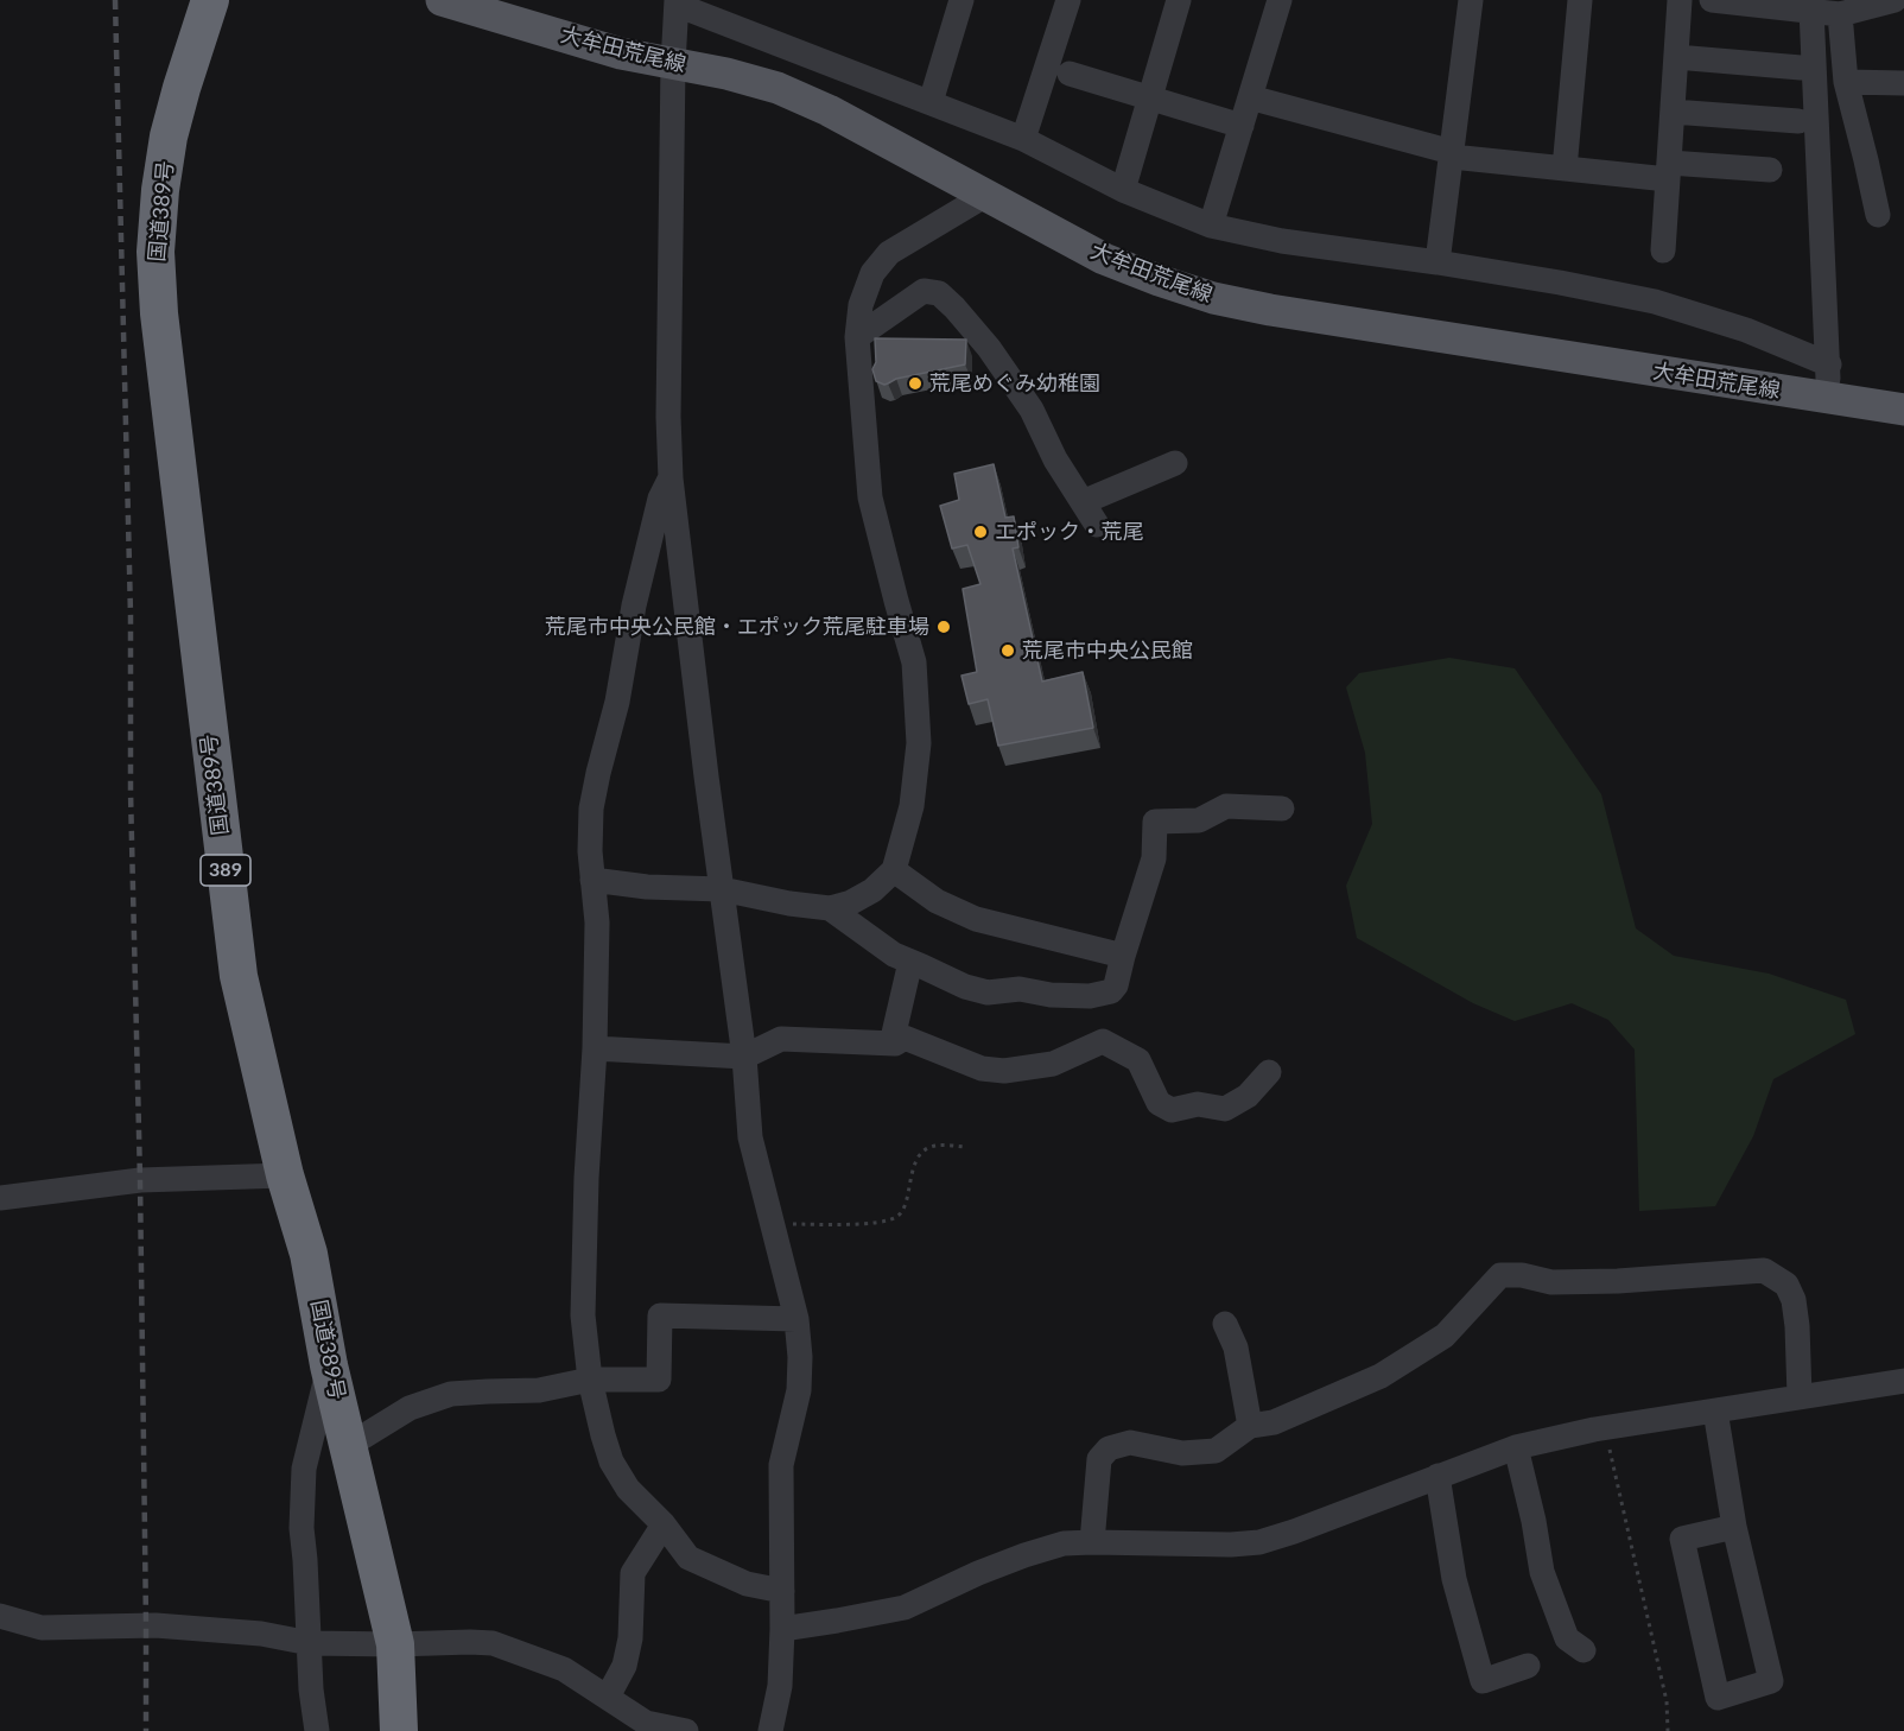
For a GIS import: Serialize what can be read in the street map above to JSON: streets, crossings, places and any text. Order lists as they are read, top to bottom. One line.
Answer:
{"streets":{"highway":["国道389号","389"],"main road":["大牟田荒尾線"]},"places":["荒尾めぐみ幼稚園","エポック・荒尾","荒尾市中央公民館・エポック荒尾駐車場","荒尾市中央公民館"]}
